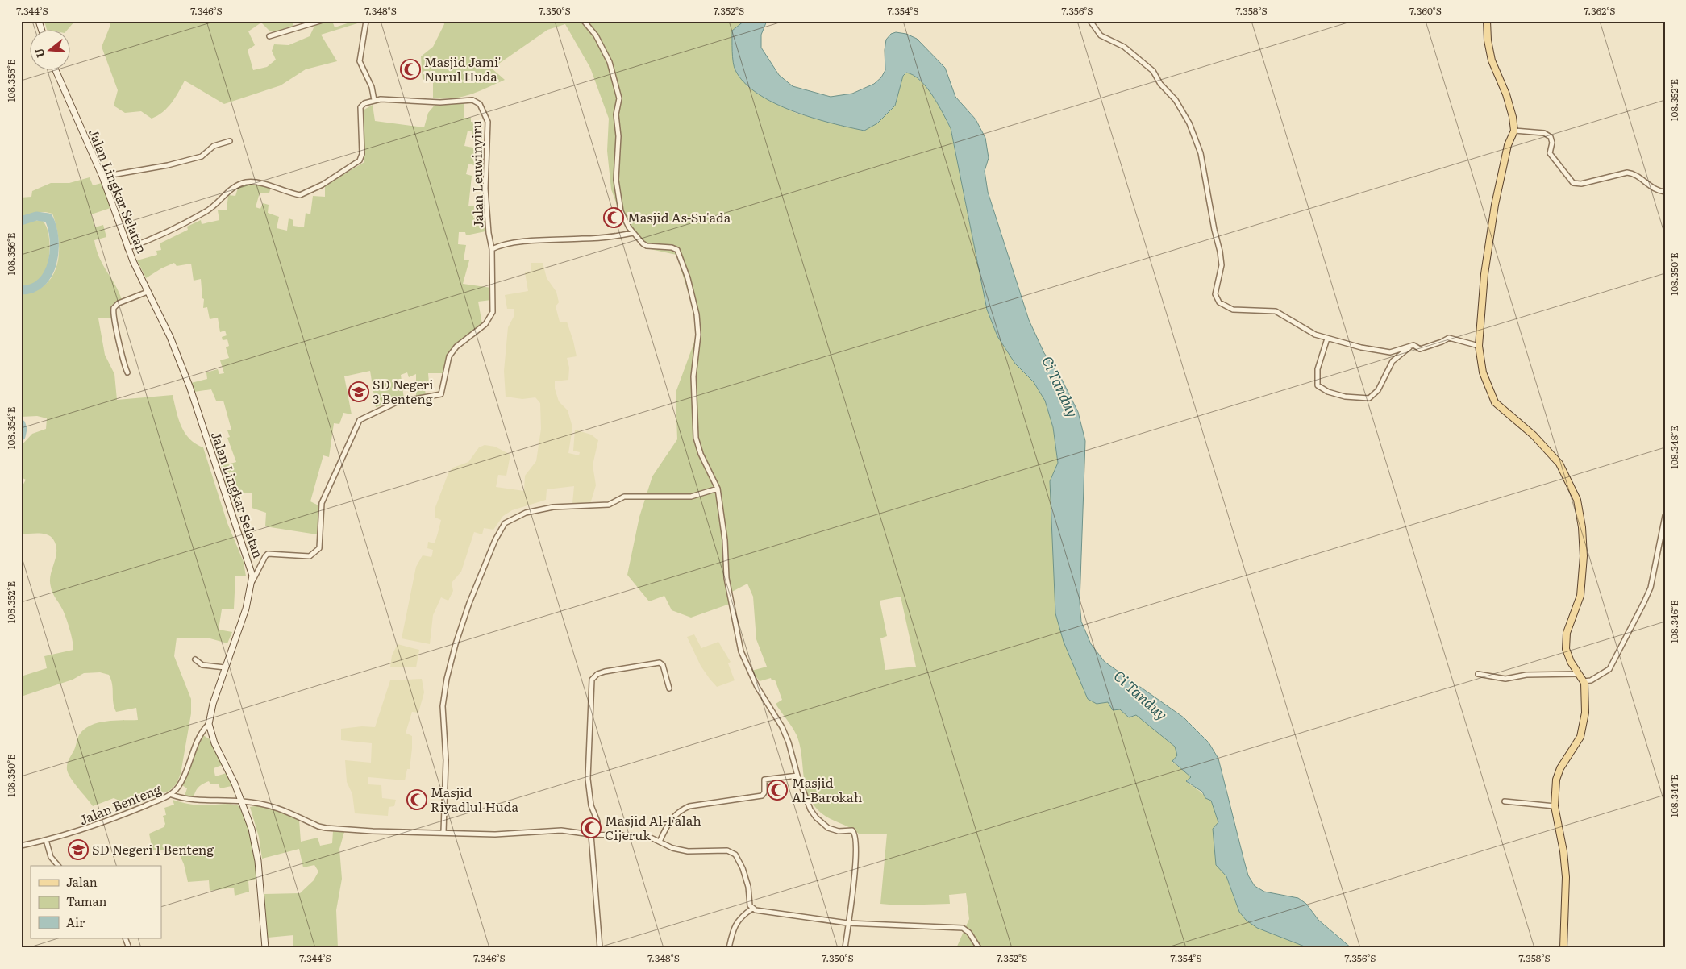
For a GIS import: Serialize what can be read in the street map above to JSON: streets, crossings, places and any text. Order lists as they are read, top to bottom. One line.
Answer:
{"streets":{"street":["Jalan Leuwinyiru","Jalan Lingkar Selatan","Jalan Benteng"]},"crossings":[["Jalan Leuwinyiru","Jalan Lingkar Selatan"],["Jalan Lingkar Selatan","Jalan Benteng"]],"water":["Ci Tanduy"],"places":{"mosque":["Masjid Jami' Nurul Huda","Masjid As-Su'ada","Masjid Al-Barokah","Masjid Riyadlul Huda","Masjid Al-Falah Cijeruk"],"school or university":["SD Negeri 3 Benteng","SD Negeri 1 Benteng"]},"legend":["Jalan","Taman","Air"],"north":"left","coordinates":["7.344°S","7.346°S","7.348°S","7.350°S","7.352°S","7.354°S","7.356°S","7.358°S","7.360°S","7.362°S","108.358°E","108.352°E","108.356°E","108.350°E","108.354°E","108.348°E","108.346°E","108.344°E"]}
